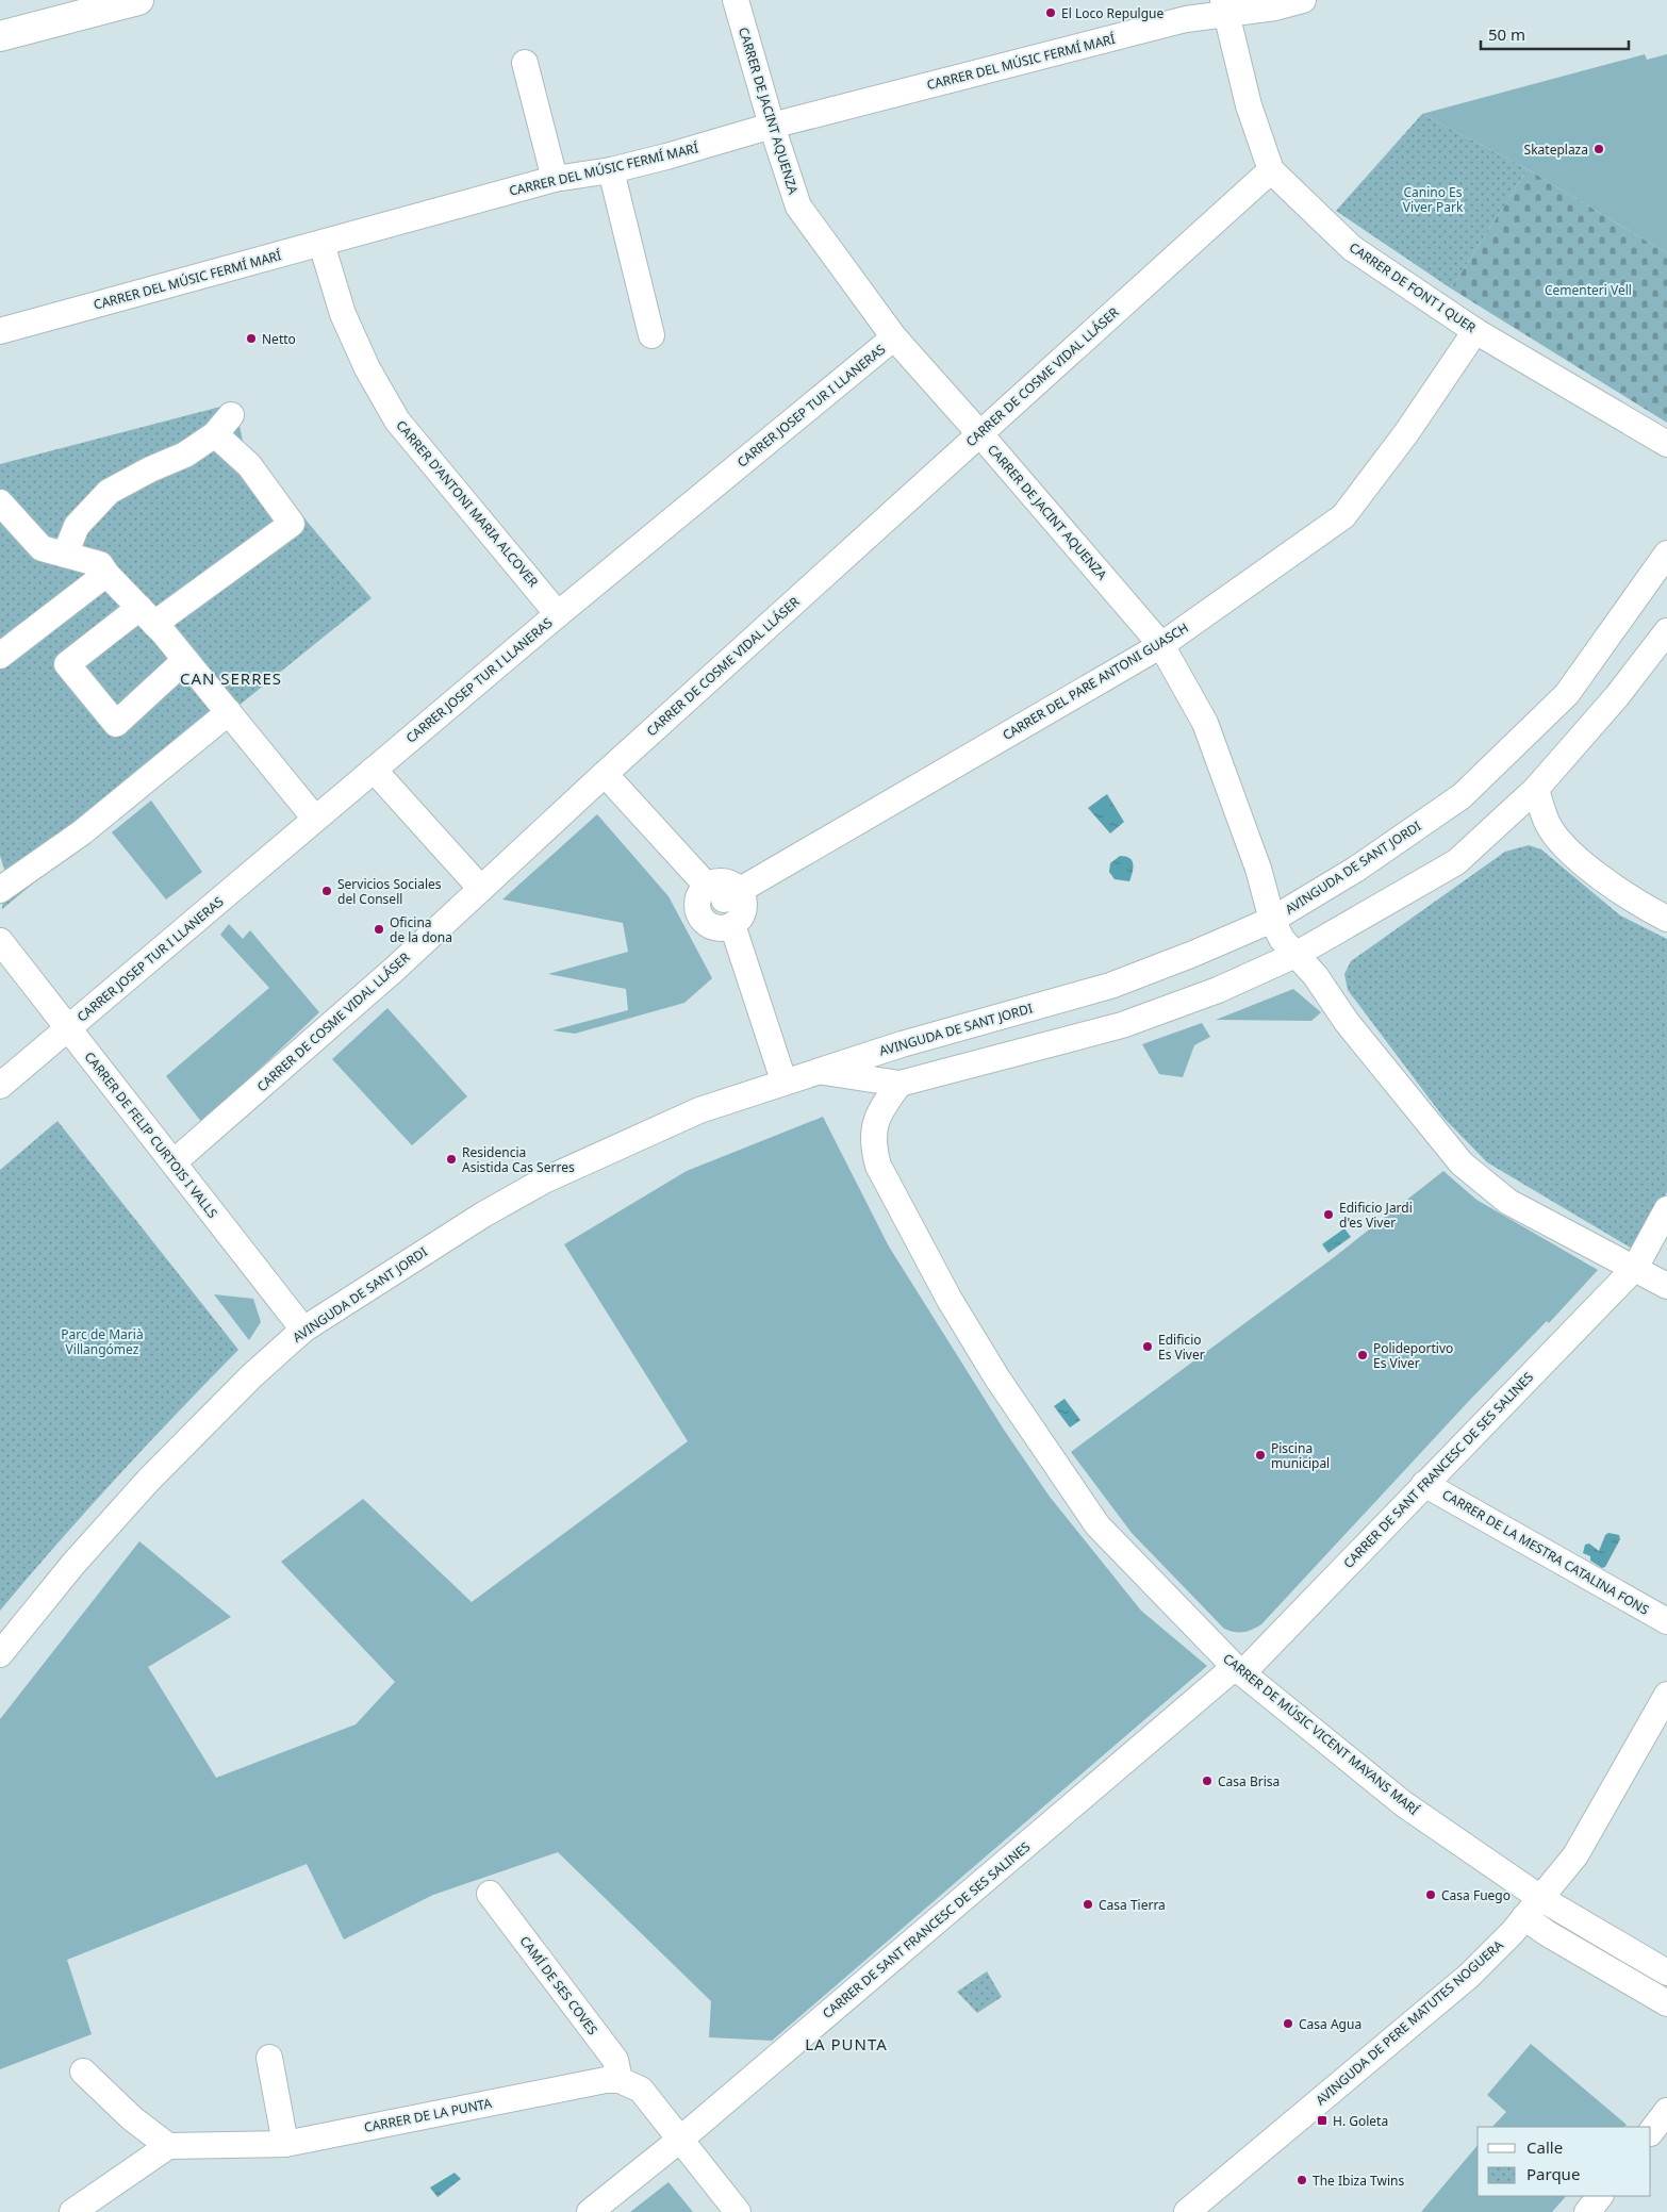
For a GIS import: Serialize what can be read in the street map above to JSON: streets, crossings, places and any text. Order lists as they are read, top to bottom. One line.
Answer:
{"streets":{"street":["CARRER DEL MÚSIC FERMÍ MARÍ","CARRER DE JACINT AQUENZA","CARRER DE FONT I QUER","CARRER DE COSME VIDAL LLÁSER","CARRER JOSEP TUR I LLANERAS","CARRER D'ANTONI MARIA ALCOVER","CARRER DEL PARE ANTONI GUASCH","AVINGUDA DE SANT JORDI","CARRER DE FELIP CURTOIS I VALLS","CARRER DE SANT FRANCESC DE SES SALINES","CARRER DE LA MESTRA CATALINA FONS","CARRER DE MÚSIC VICENT MAYANS MARÍ","CAMÍ DE SES COVES","AVINGUDA DE PERE MATUTES NOGUERA","CARRER DE LA PUNTA"]},"crossings":[["CARRER DEL MÚSIC FERMÍ MARÍ","CARRER DE JACINT AQUENZA"],["CARRER DEL MÚSIC FERMÍ MARÍ","CARRER DE FONT I QUER"],["CARRER DEL MÚSIC FERMÍ MARÍ","CARRER D'ANTONI MARIA ALCOVER"],["CARRER DE JACINT AQUENZA","CARRER DE COSME VIDAL LLÁSER"],["CARRER DE JACINT AQUENZA","CARRER JOSEP TUR I LLANERAS"],["CARRER DE JACINT AQUENZA","CARRER DEL PARE ANTONI GUASCH"],["CARRER DE JACINT AQUENZA","AVINGUDA DE SANT JORDI"],["CARRER DE JACINT AQUENZA","CARRER DE SANT FRANCESC DE SES SALINES"],["CARRER DE FONT I QUER","CARRER DE COSME VIDAL LLÁSER"],["CARRER DE FONT I QUER","CARRER DEL PARE ANTONI GUASCH"],["CARRER DE COSME VIDAL LLÁSER","CARRER DE FELIP CURTOIS I VALLS"],["CARRER JOSEP TUR I LLANERAS","CARRER D'ANTONI MARIA ALCOVER"],["CARRER JOSEP TUR I LLANERAS","CARRER DE FELIP CURTOIS I VALLS"],["AVINGUDA DE SANT JORDI","CARRER DE FELIP CURTOIS I VALLS"],["AVINGUDA DE SANT JORDI","CARRER DE MÚSIC VICENT MAYANS MARÍ"],["CARRER DE SANT FRANCESC DE SES SALINES","CARRER DE LA MESTRA CATALINA FONS"],["CARRER DE SANT FRANCESC DE SES SALINES","CARRER DE MÚSIC VICENT MAYANS MARÍ"],["CARRER DE MÚSIC VICENT MAYANS MARÍ","AVINGUDA DE PERE MATUTES NOGUERA"],["CAMÍ DE SES COVES","CARRER DE LA PUNTA"]],"districts":["CAN SERRES","LA PUNTA"],"parks":["Canino Es Viver Park","Cementeri Vell","Parc de Marià Villangómez"],"places":{"other":["El Loco Repulgue","Skateplaza","Netto","Servicios Sociales del Consell","Oficina de la dona","Residencia Asistida Cas Serres","Edificio Jardi d'es Viver","Edificio Es Viver","Polideportivo Es Viver","Piscina municipal","Casa Brisa","Casa Fuego","Casa Tierra","Casa Agua","The Ibiza Twins"],"transit":["H. Goleta"]},"legend":["Calle","Parque"],"scale_bar":"50 m"}
